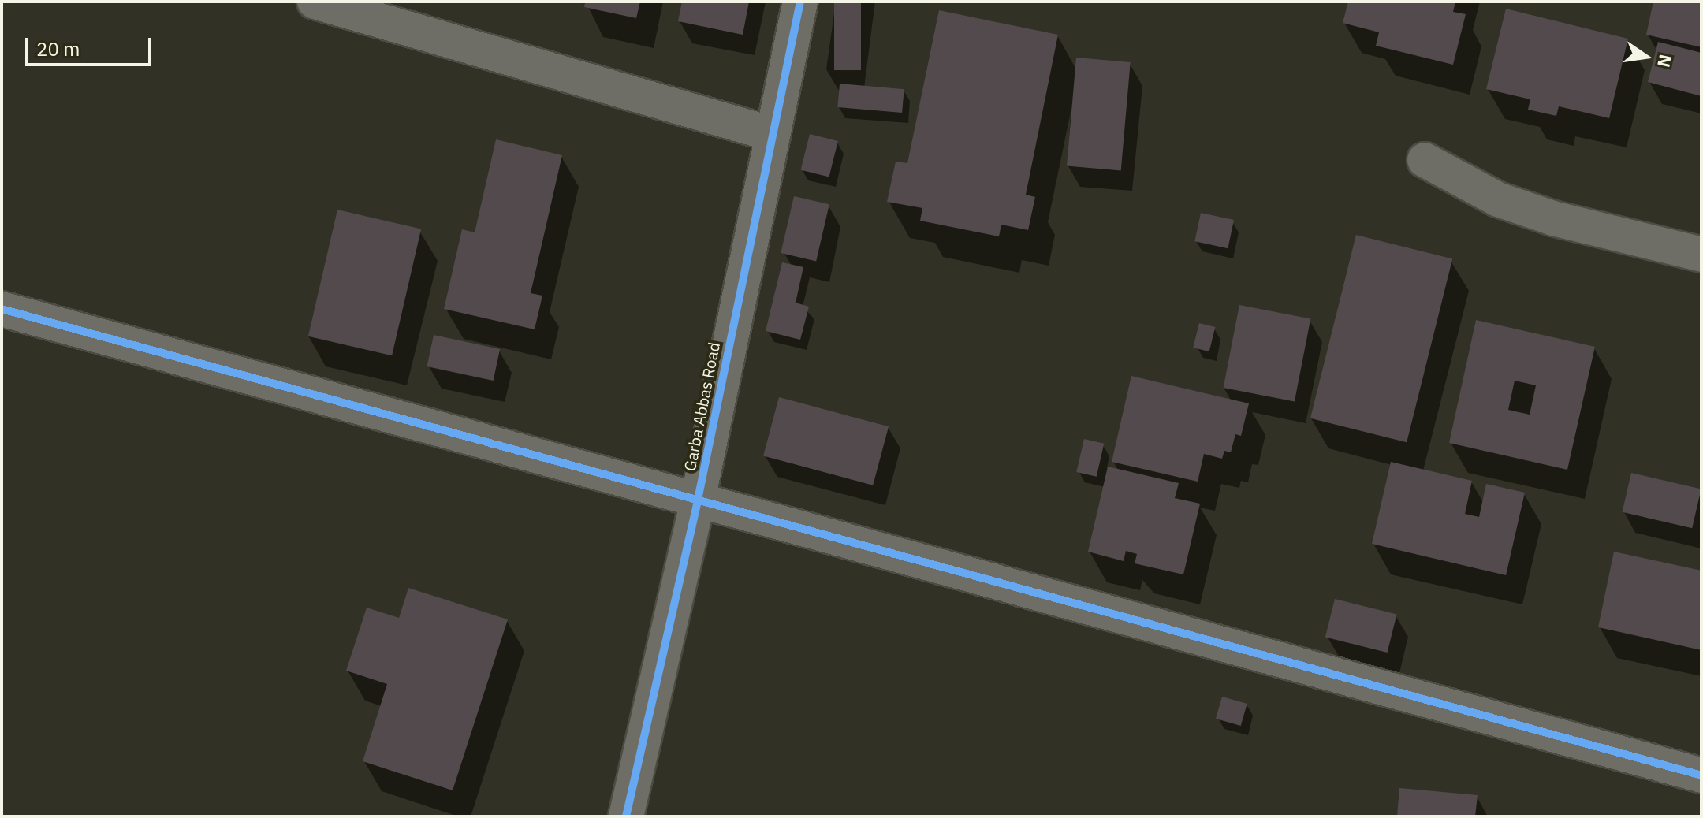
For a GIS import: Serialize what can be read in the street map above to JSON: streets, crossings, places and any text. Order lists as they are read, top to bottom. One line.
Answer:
{"streets":{"street":["Garba Abbas Road"]},"scale_bar":"20 m","north":"right"}
